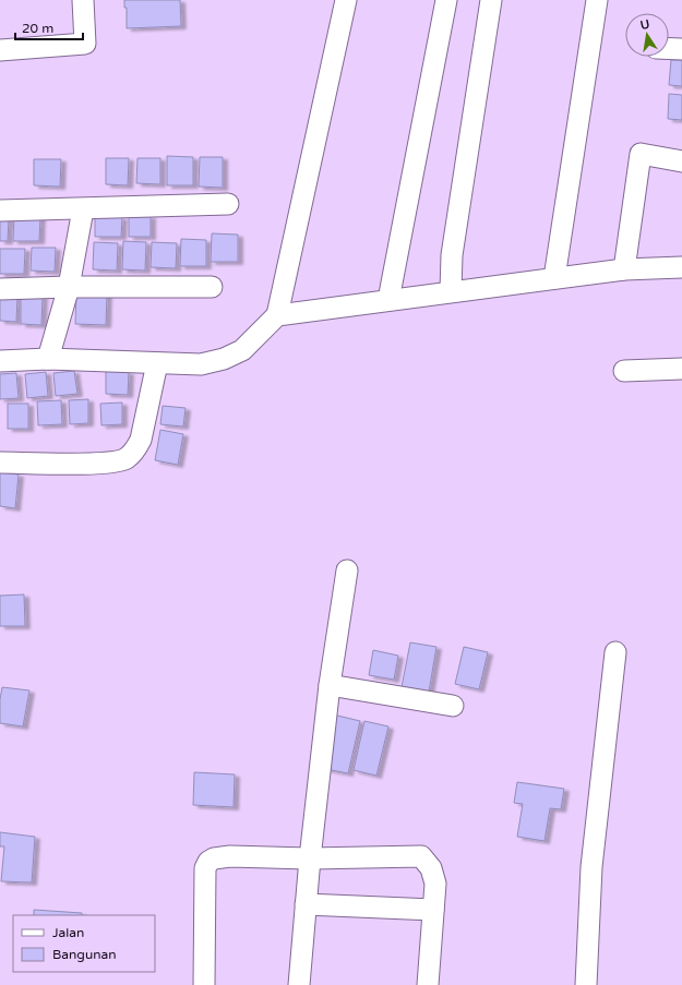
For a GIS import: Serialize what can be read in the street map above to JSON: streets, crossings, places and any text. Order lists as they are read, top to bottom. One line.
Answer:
{"legend":["Jalan","Bangunan"],"scale_bar":"20 m","north":"top"}
